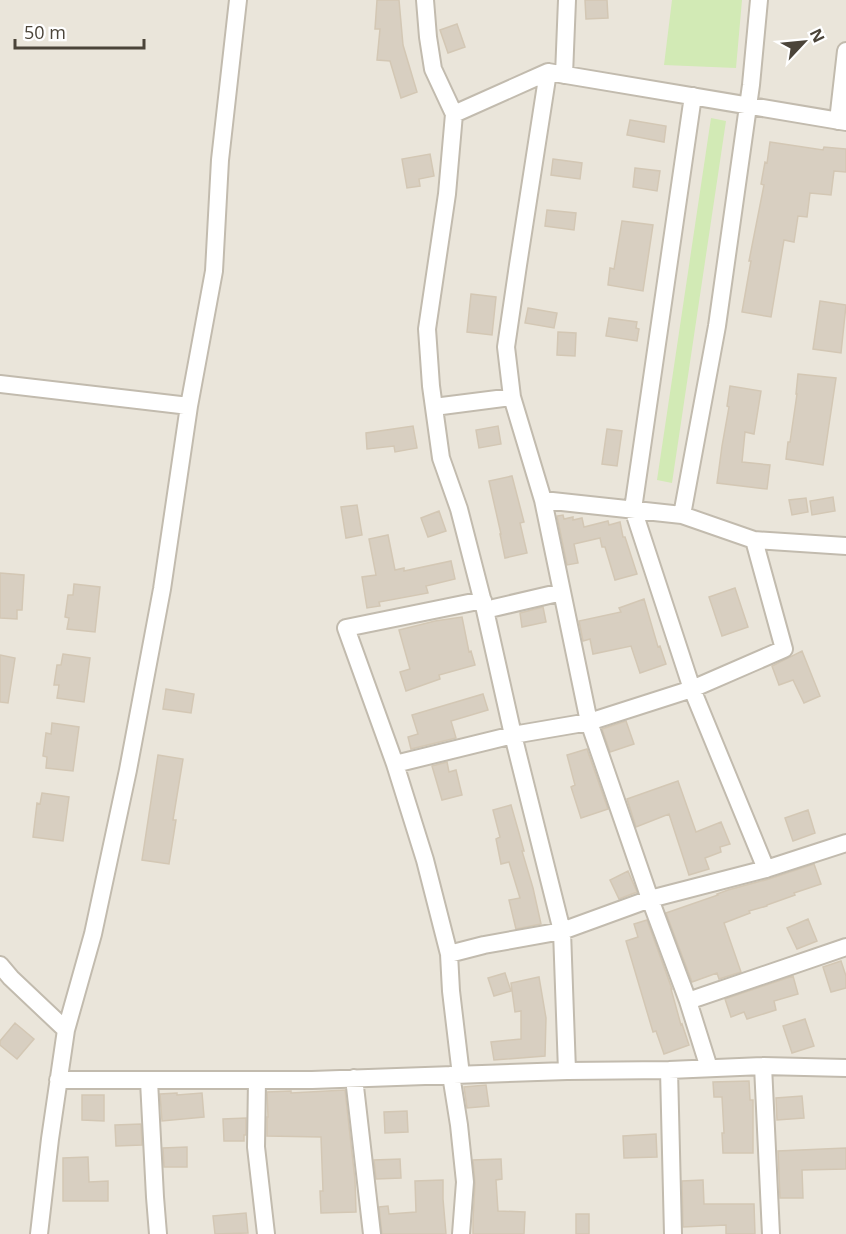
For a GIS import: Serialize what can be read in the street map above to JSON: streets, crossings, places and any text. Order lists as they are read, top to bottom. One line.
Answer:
{"scale_bar":"50 m","north":"top right"}
